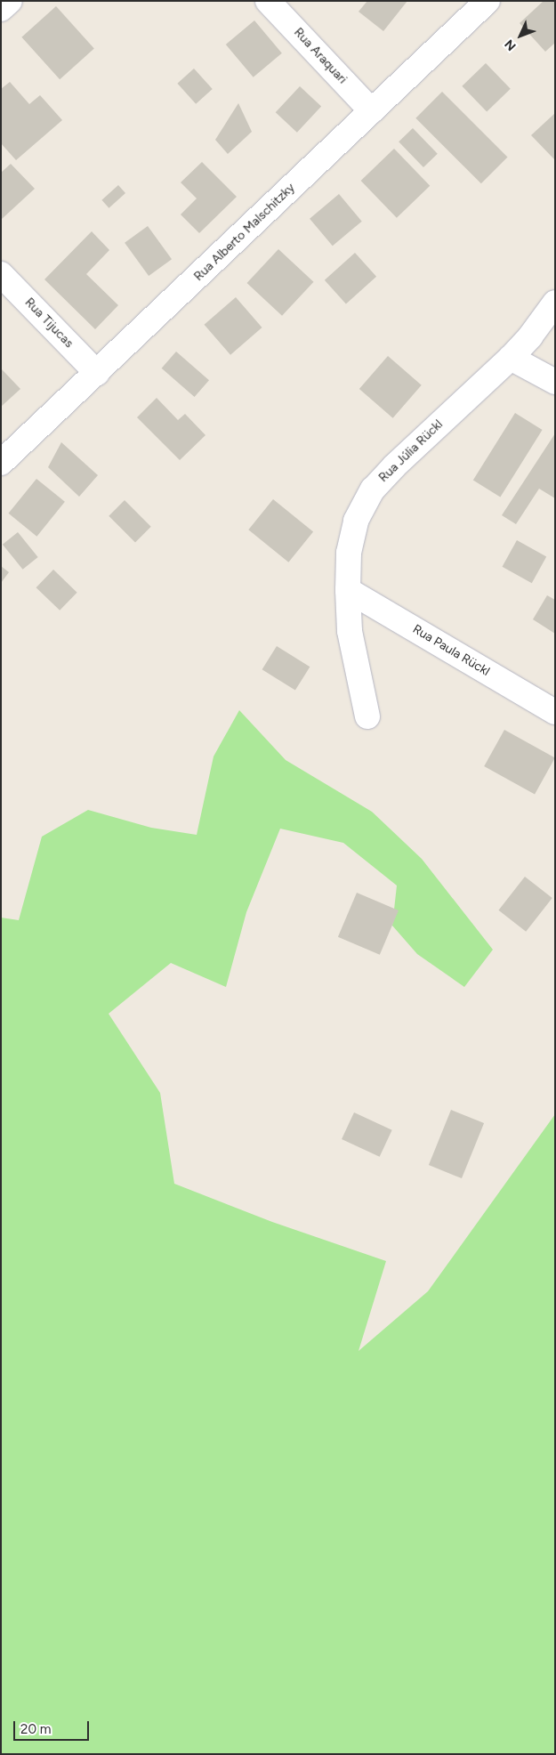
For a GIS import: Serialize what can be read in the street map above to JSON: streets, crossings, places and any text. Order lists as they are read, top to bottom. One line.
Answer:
{"streets":{"street":["Rua Araquari","Rua Alberto Malschitzky","Rua Tijucas","Rua Júlia Rückl","Rua Paula Rückl"]},"crossings":[["Rua Araquari","Rua Alberto Malschitzky"],["Rua Alberto Malschitzky","Rua Tijucas"],["Rua Júlia Rückl","Rua Paula Rückl"]],"scale_bar":"20 m","north":"bottom left"}
